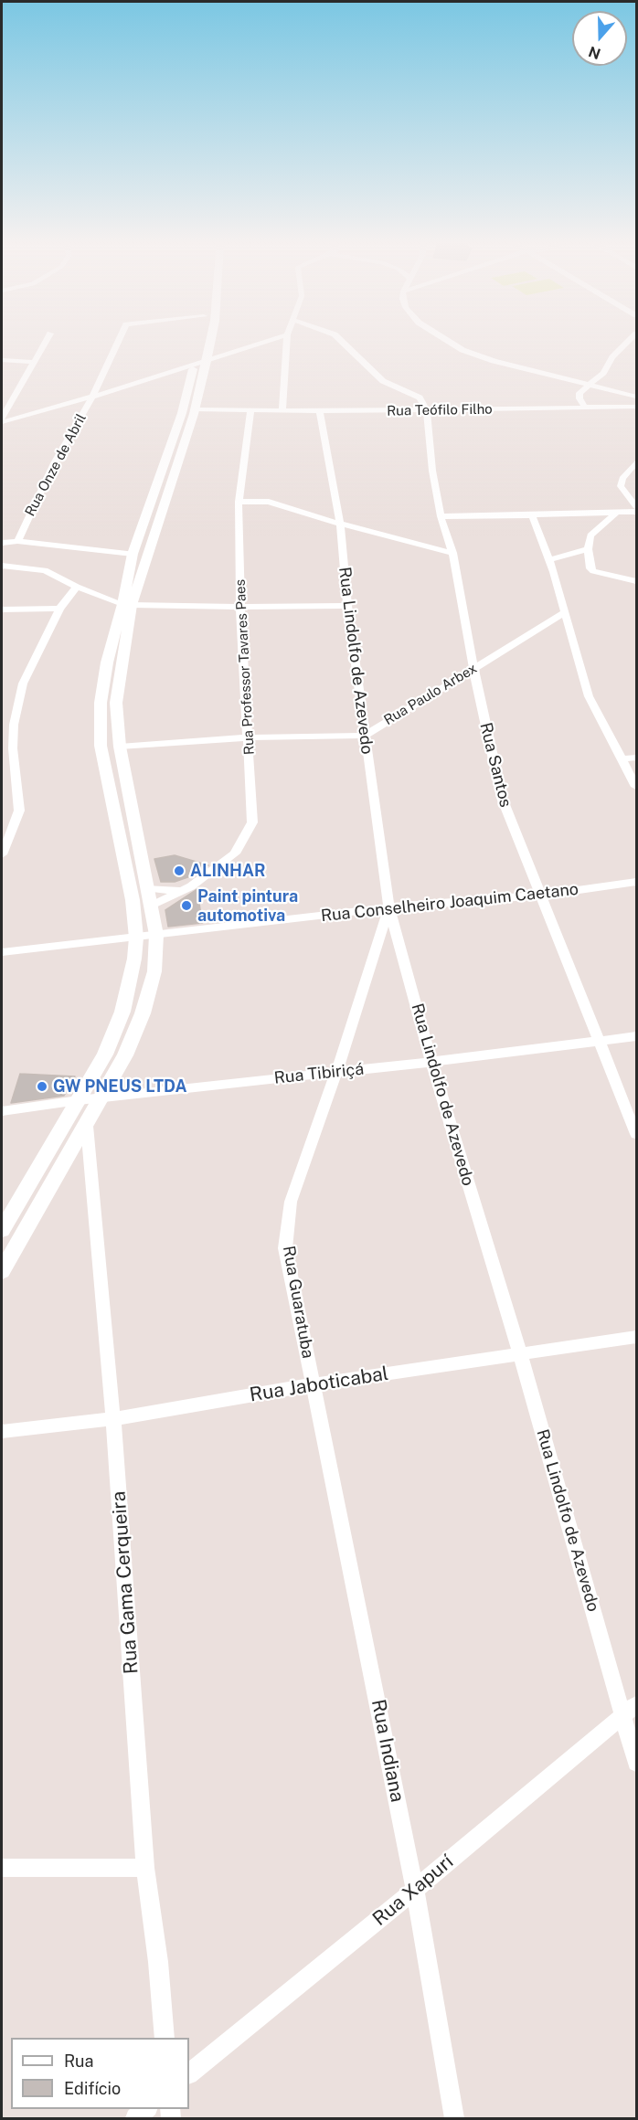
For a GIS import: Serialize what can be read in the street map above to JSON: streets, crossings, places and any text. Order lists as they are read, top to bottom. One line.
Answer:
{"streets":{"street":["Rua Teófilo Filho","Rua Onze de Abril","Rua Lindolfo de Azevedo","Rua Professor Tavares Paes","Rua Paulo Arbex","Rua Santos","Rua Conselheiro Joaquim Caetano","Rua Tibiriçá","Rua Guaratuba","Rua Jaboticabal","Rua Gama Cerqueira","Rua Indiana","Rua Xapurí"]},"crossings":[["Rua Teófilo Filho","Rua Lindolfo de Azevedo"],["Rua Teófilo Filho","Rua Professor Tavares Paes"],["Rua Teófilo Filho","Rua Santos"],["Rua Lindolfo de Azevedo","Rua Paulo Arbex"],["Rua Lindolfo de Azevedo","Rua Conselheiro Joaquim Caetano"],["Rua Lindolfo de Azevedo","Rua Tibiriçá"],["Rua Lindolfo de Azevedo","Rua Guaratuba"],["Rua Lindolfo de Azevedo","Rua Jaboticabal"],["Rua Lindolfo de Azevedo","Rua Xapurí"],["Rua Professor Tavares Paes","Rua Paulo Arbex"],["Rua Paulo Arbex","Rua Santos"],["Rua Santos","Rua Conselheiro Joaquim Caetano"],["Rua Santos","Rua Tibiriçá"],["Rua Conselheiro Joaquim Caetano","Rua Guaratuba"],["Rua Tibiriçá","Rua Guaratuba"],["Rua Guaratuba","Rua Jaboticabal"],["Rua Guaratuba","Rua Indiana"],["Rua Jaboticabal","Rua Gama Cerqueira"],["Rua Jaboticabal","Rua Indiana"],["Rua Indiana","Rua Xapurí"]],"places":["ALINHAR","Paint pintura automotiva","GW PNEUS LTDA"],"legend":["Rua","Edifício"],"north":"bottom"}
